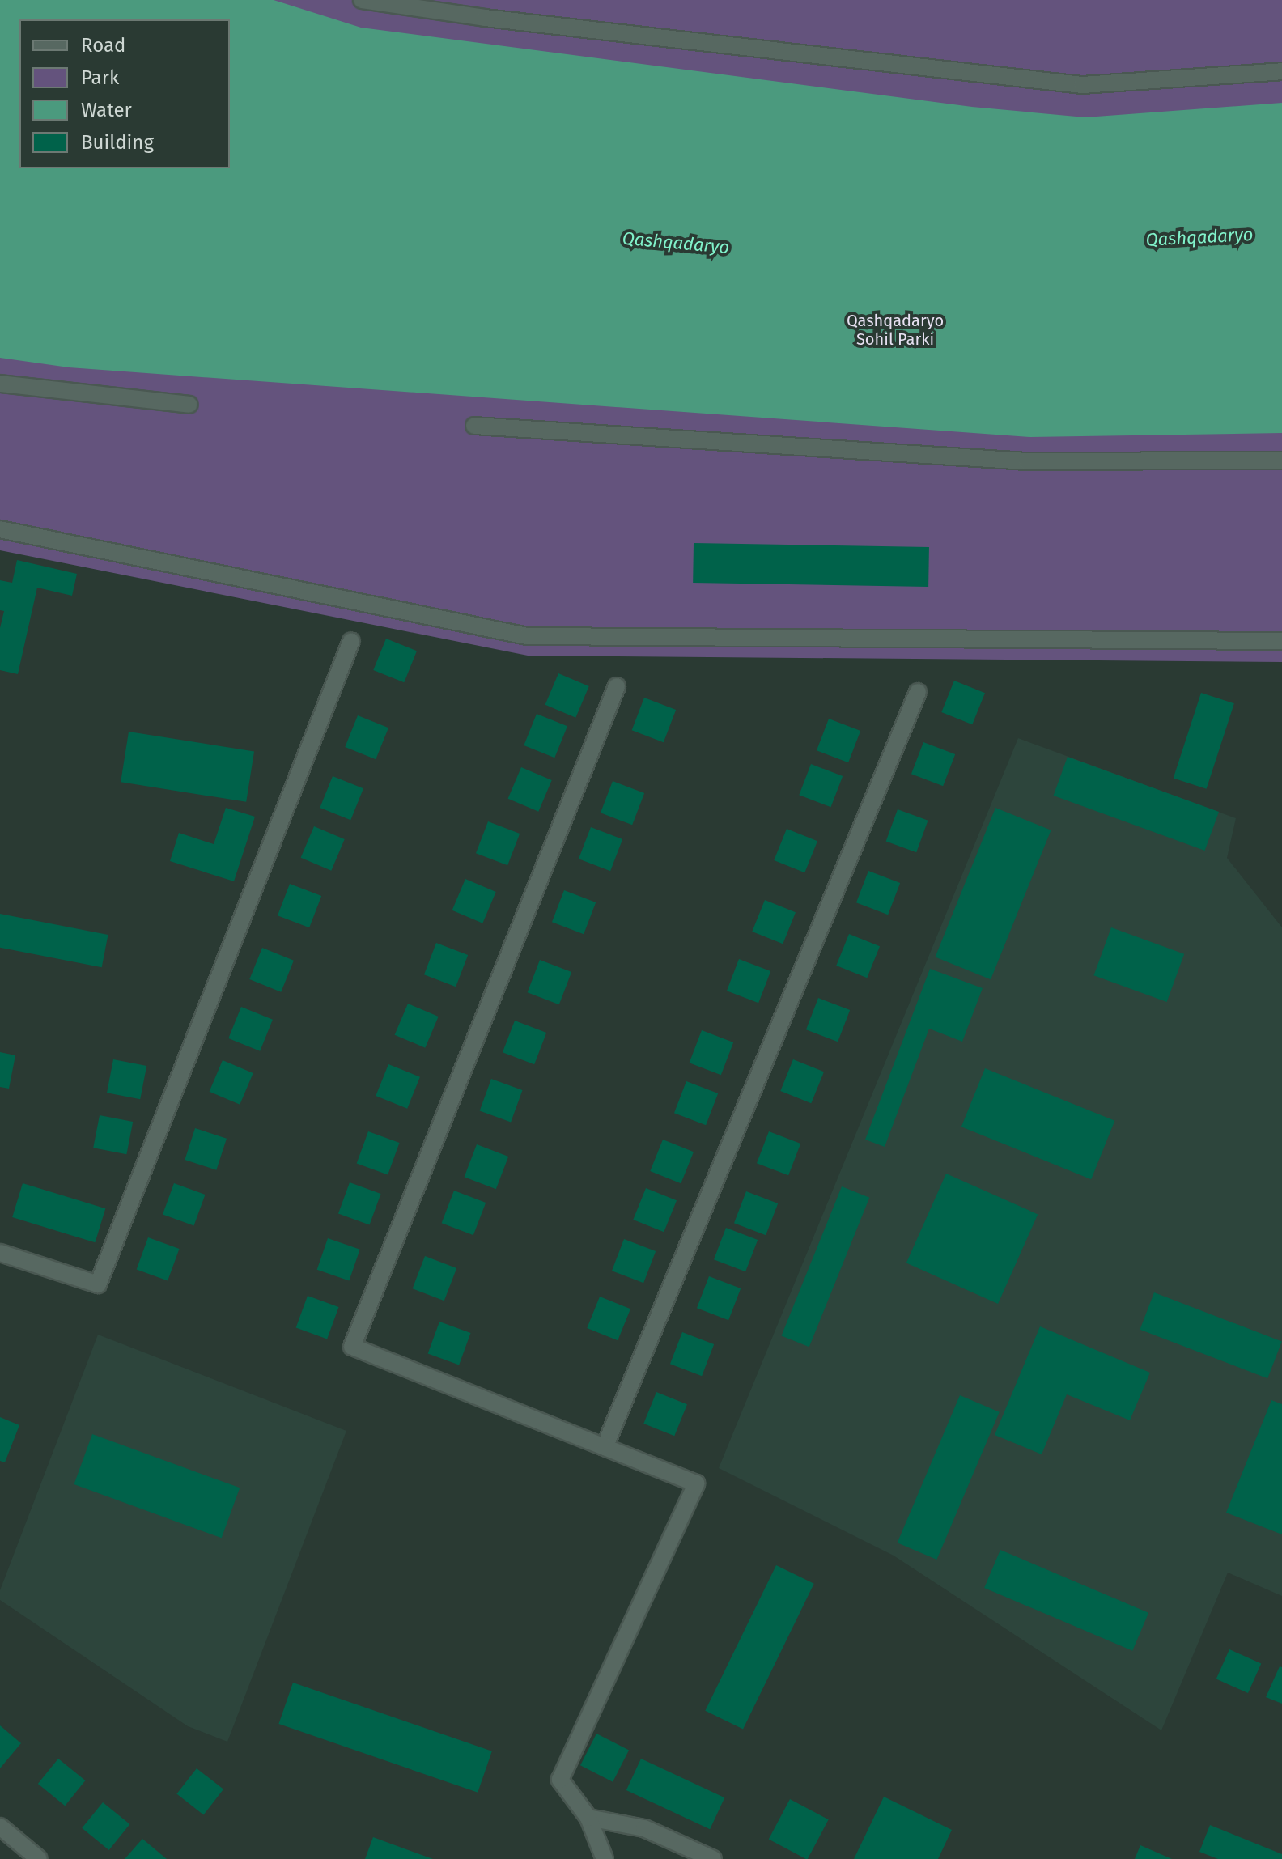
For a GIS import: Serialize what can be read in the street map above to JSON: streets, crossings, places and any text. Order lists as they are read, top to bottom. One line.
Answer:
{"water":["Qashqadaryo"],"parks":["Qashqadaryo Sohil Parki"],"legend":["Road","Park","Water","Building"]}
